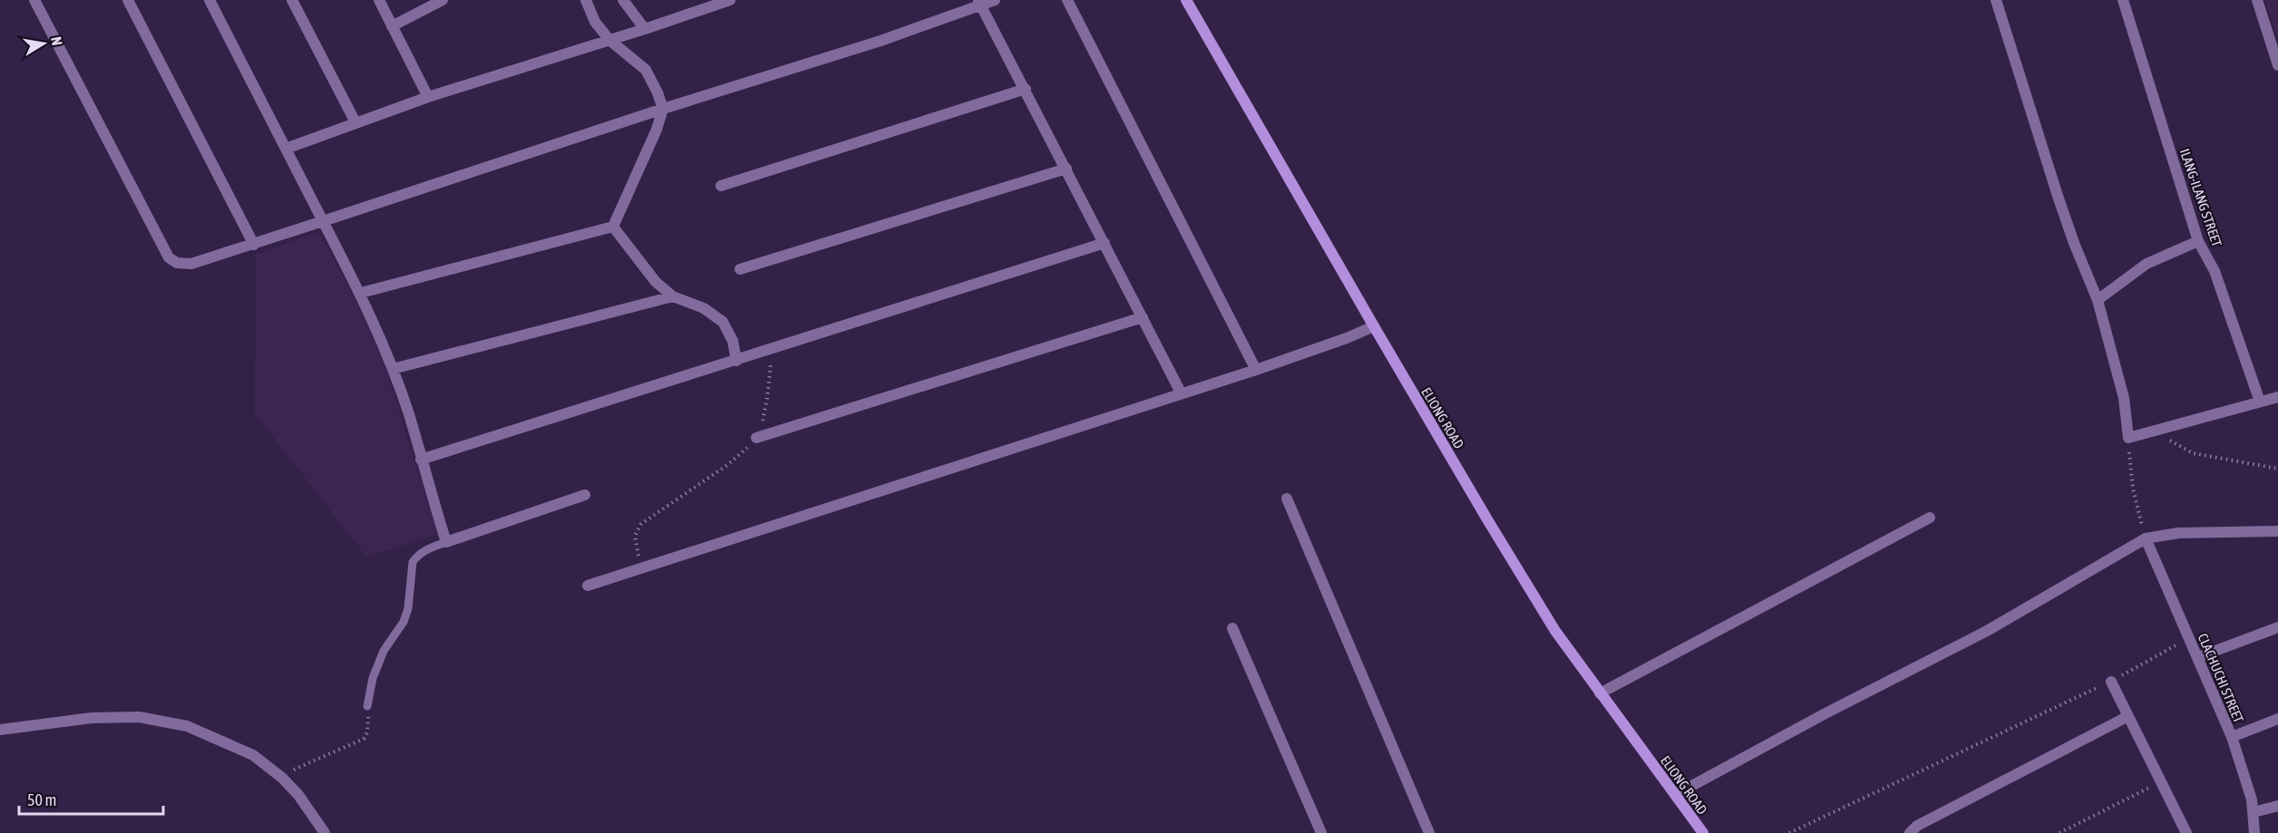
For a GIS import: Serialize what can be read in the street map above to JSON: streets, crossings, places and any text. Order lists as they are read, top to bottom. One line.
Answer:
{"streets":{"main road":["ELIONG ROAD"],"street":["ILANG-ILANG STREET","CLACHUCHI STREET"]},"scale_bar":"50 m","north":"right"}
